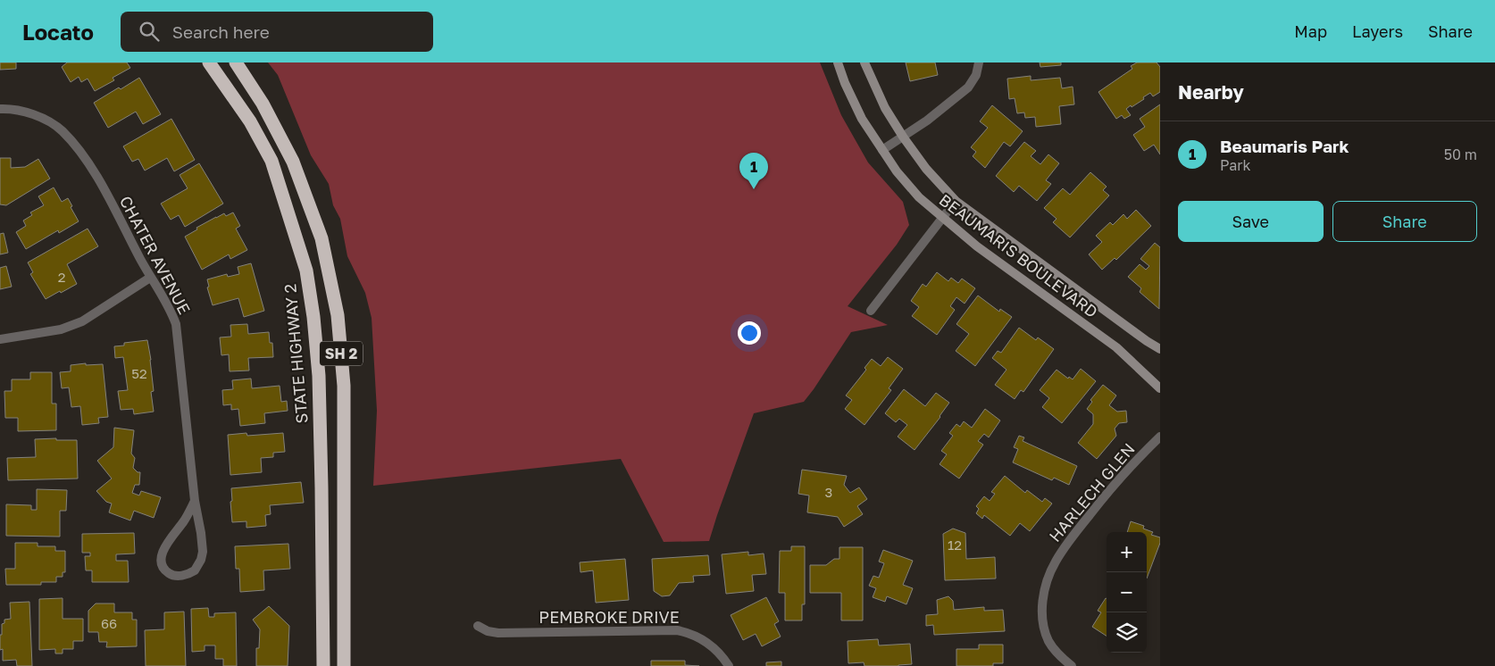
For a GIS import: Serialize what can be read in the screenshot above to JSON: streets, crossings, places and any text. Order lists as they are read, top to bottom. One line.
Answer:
{"streets":{"highway":["STATE HIGHWAY 2","SH 2"],"street":["CHATER AVENUE","BEAUMARIS BOULEVARD","HARLECH GLEN","PEMBROKE DRIVE"]},"house_numbers":["2","52","3","12","66"],"page":{"header":"Locato","search":"Search here","nav":["Map","Layers","Share"],"heading":"Nearby","list":[{"mark":"1","name":"Beaumaris Park","note":"Park","value":"50 m"}],"pins":"1","buttons":["Save","Share"],"map_buttons":["+","−"]}}
